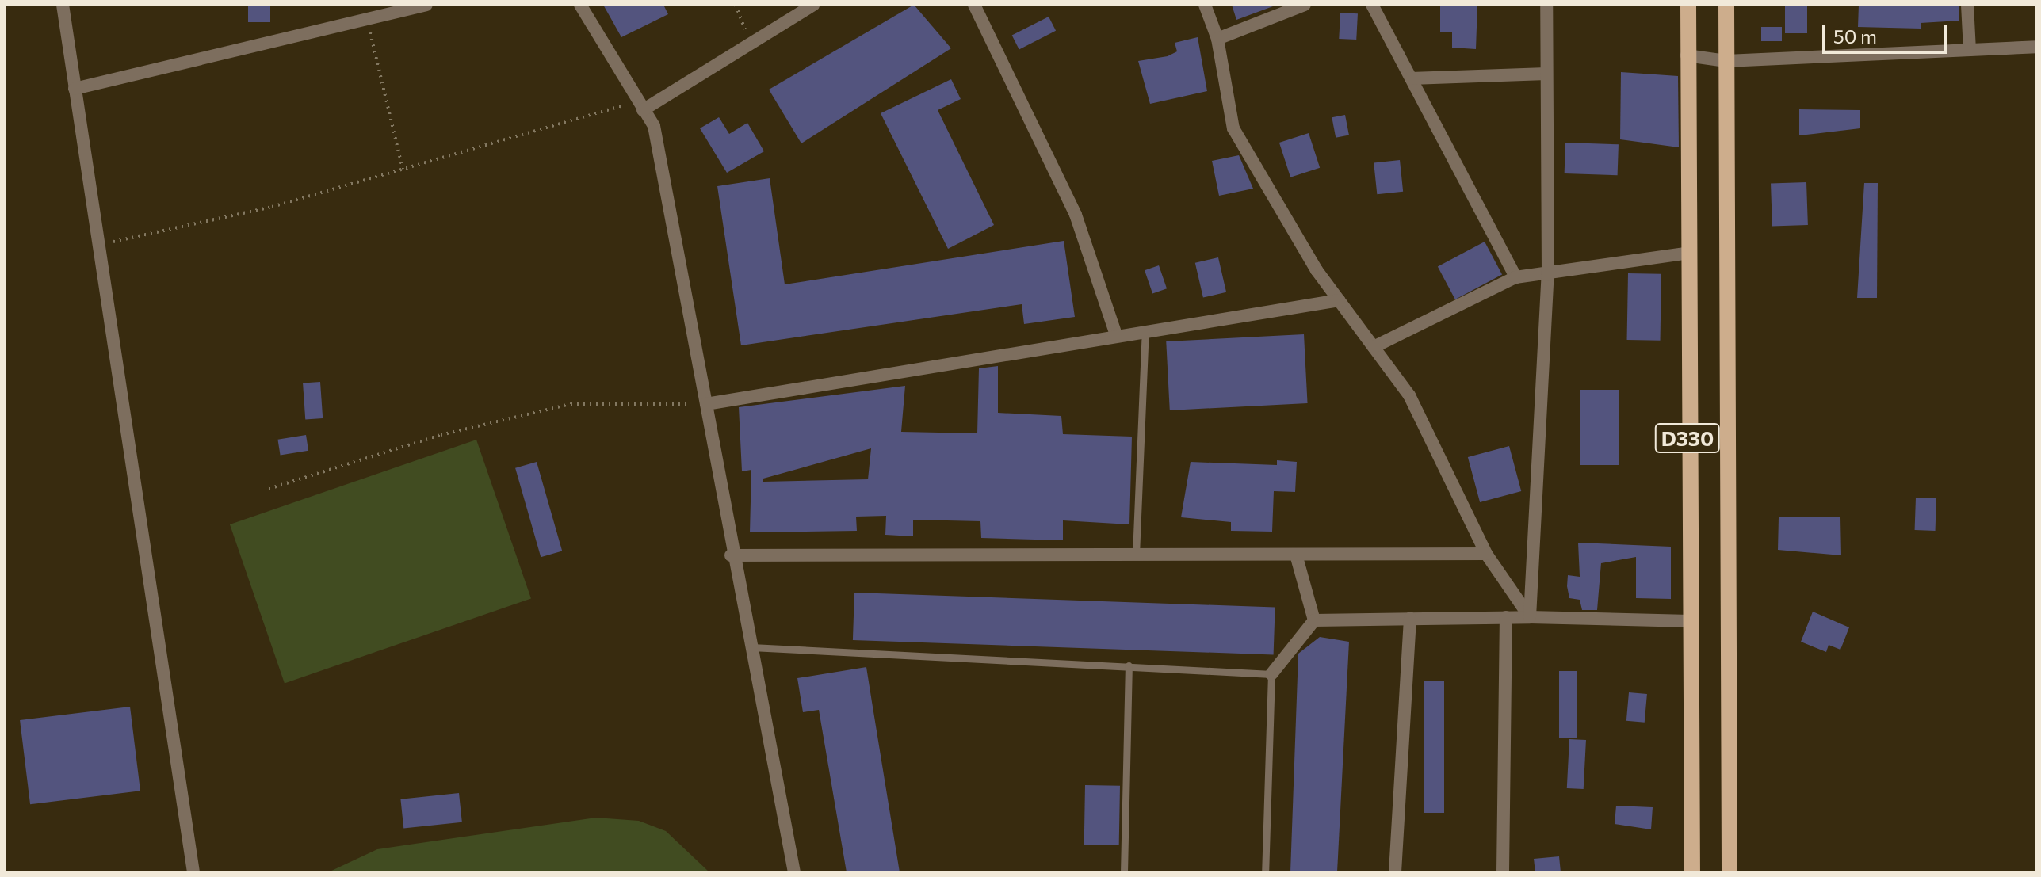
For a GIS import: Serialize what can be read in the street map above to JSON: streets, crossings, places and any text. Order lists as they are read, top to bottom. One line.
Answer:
{"streets":{"main road":["D330"]},"scale_bar":"50 m"}
